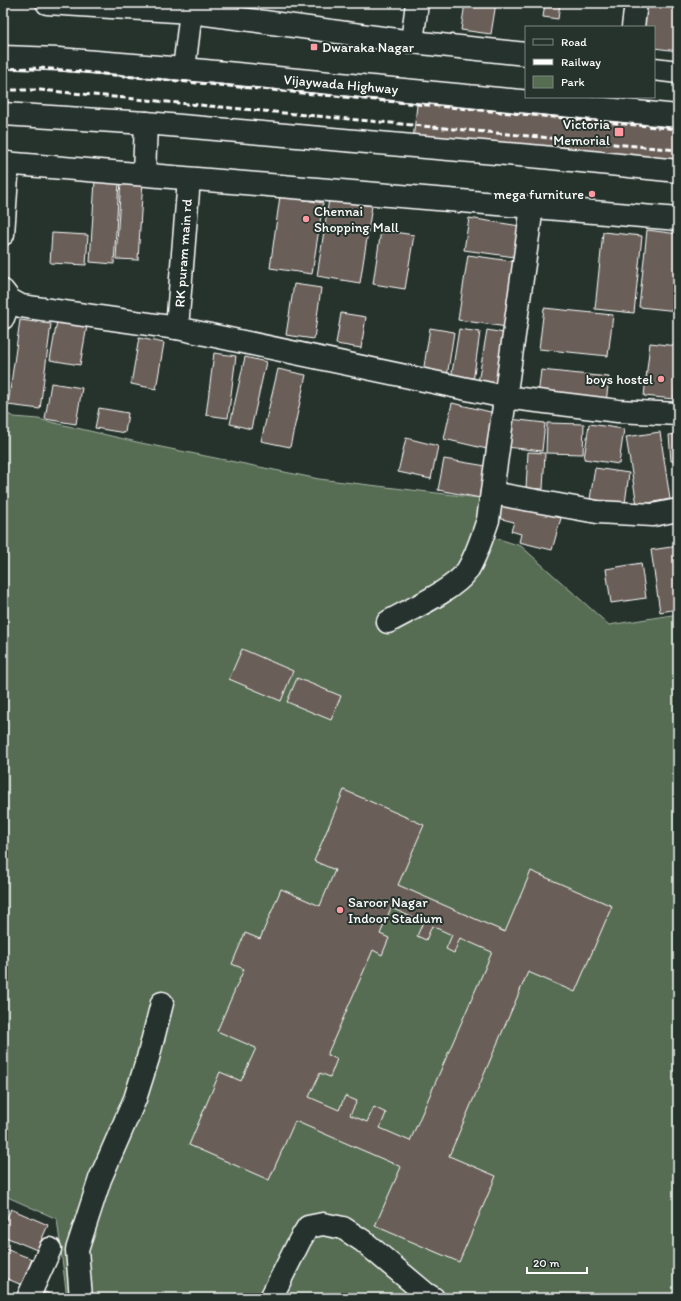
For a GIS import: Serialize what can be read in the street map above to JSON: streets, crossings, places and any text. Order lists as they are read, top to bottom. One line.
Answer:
{"streets":{"main road":["Vijaywada Highway","RK puram main rd"]},"places":{"transit":["Dwaraka Nagar","Victoria Memorial"],"other":["mega furniture","Chennai Shopping Mall","boys hostel","Saroor Nagar Indoor Stadium"]},"legend":["Road","Railway","Park"],"scale_bar":"20 m"}
